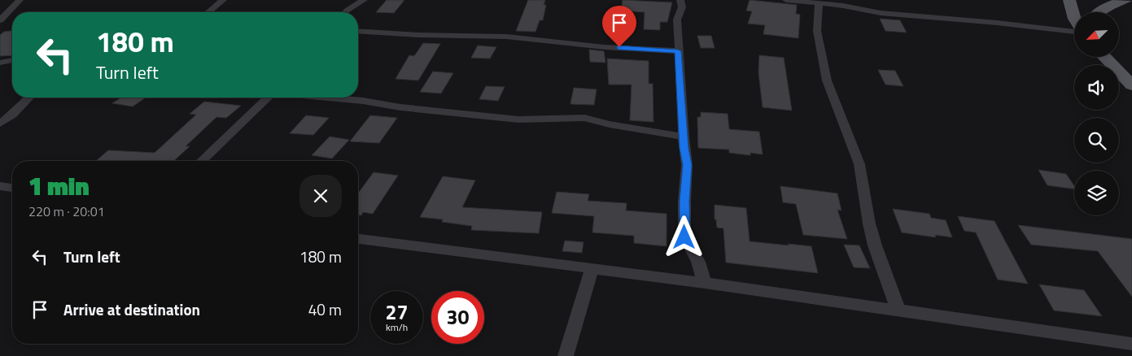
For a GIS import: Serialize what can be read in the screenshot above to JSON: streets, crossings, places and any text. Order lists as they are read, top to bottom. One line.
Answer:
{"north":"bottom left","page":{"turn":["180 m","Turn left"],"heading":["1 min","220 m · 20:01"],"list":[{"name":"Turn left","value":"180 m"},{"name":"Arrive at destination","value":"40 m"}],"speed":"27 km/h","limit":"30"}}
